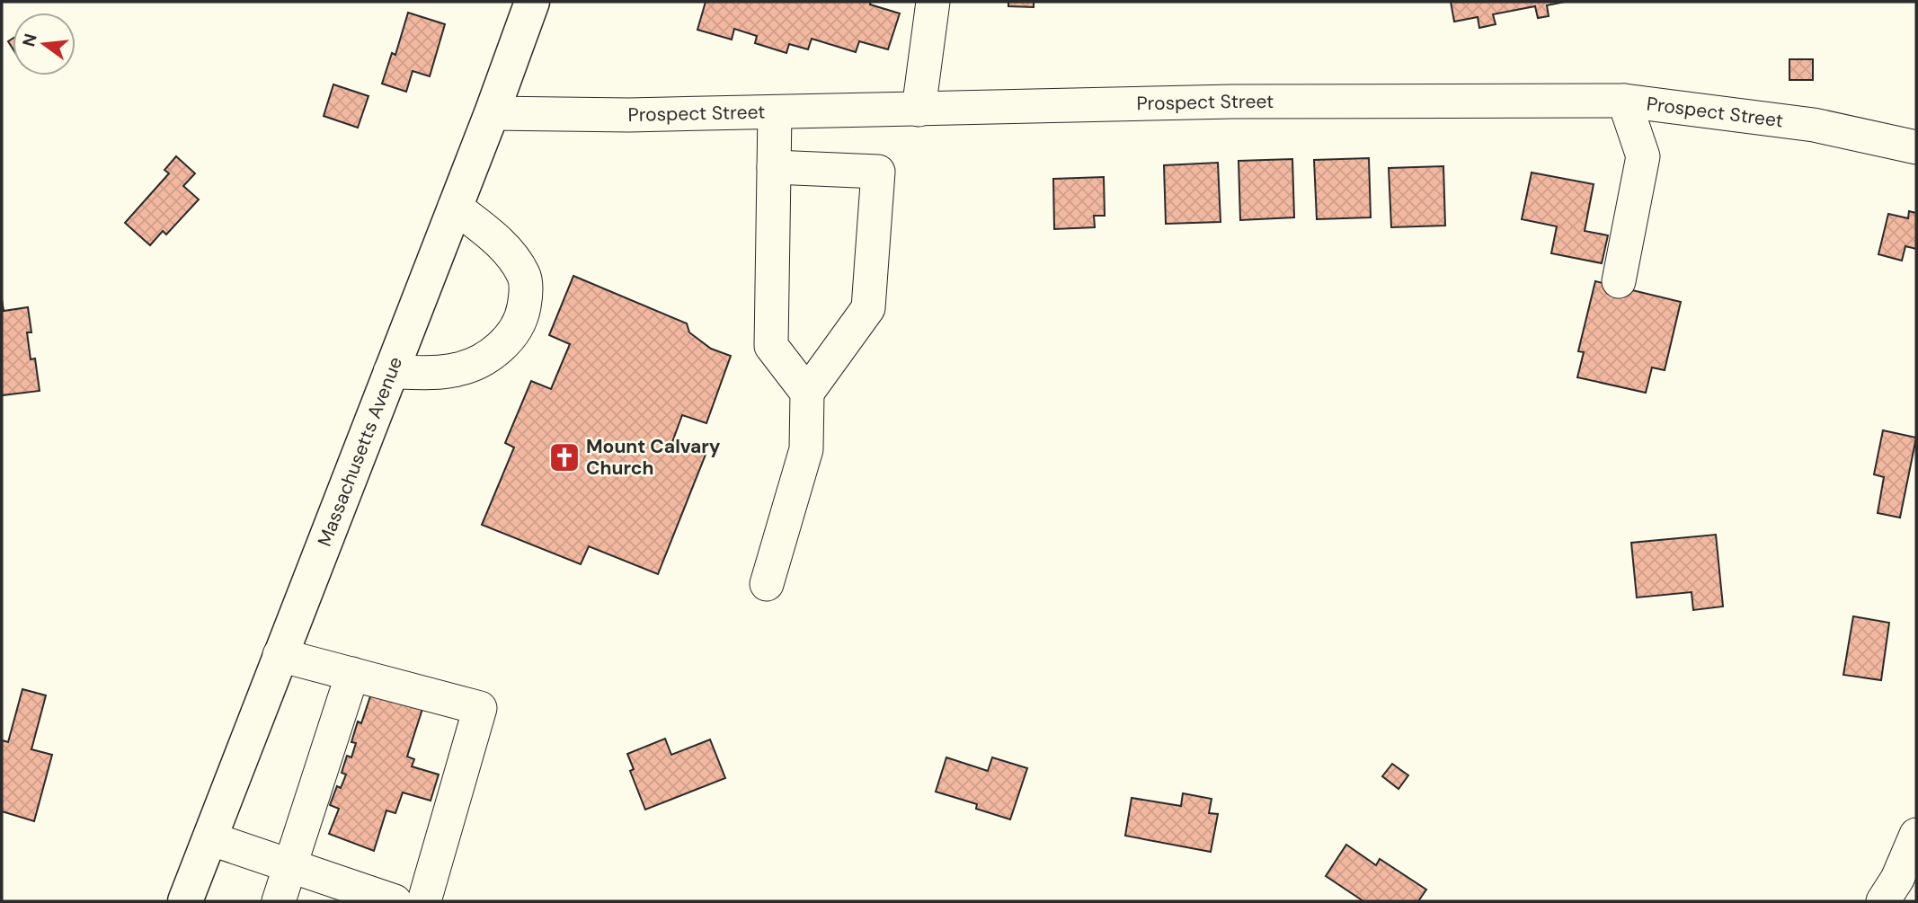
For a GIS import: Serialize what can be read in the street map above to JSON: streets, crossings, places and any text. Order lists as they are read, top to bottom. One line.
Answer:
{"streets":{"main road":["Massachusetts Avenue"],"street":["Prospect Street"]},"crossings":[["Prospect Street","Massachusetts Avenue"]],"places":{"church":["Mount Calvary Church"]},"north":"left"}
